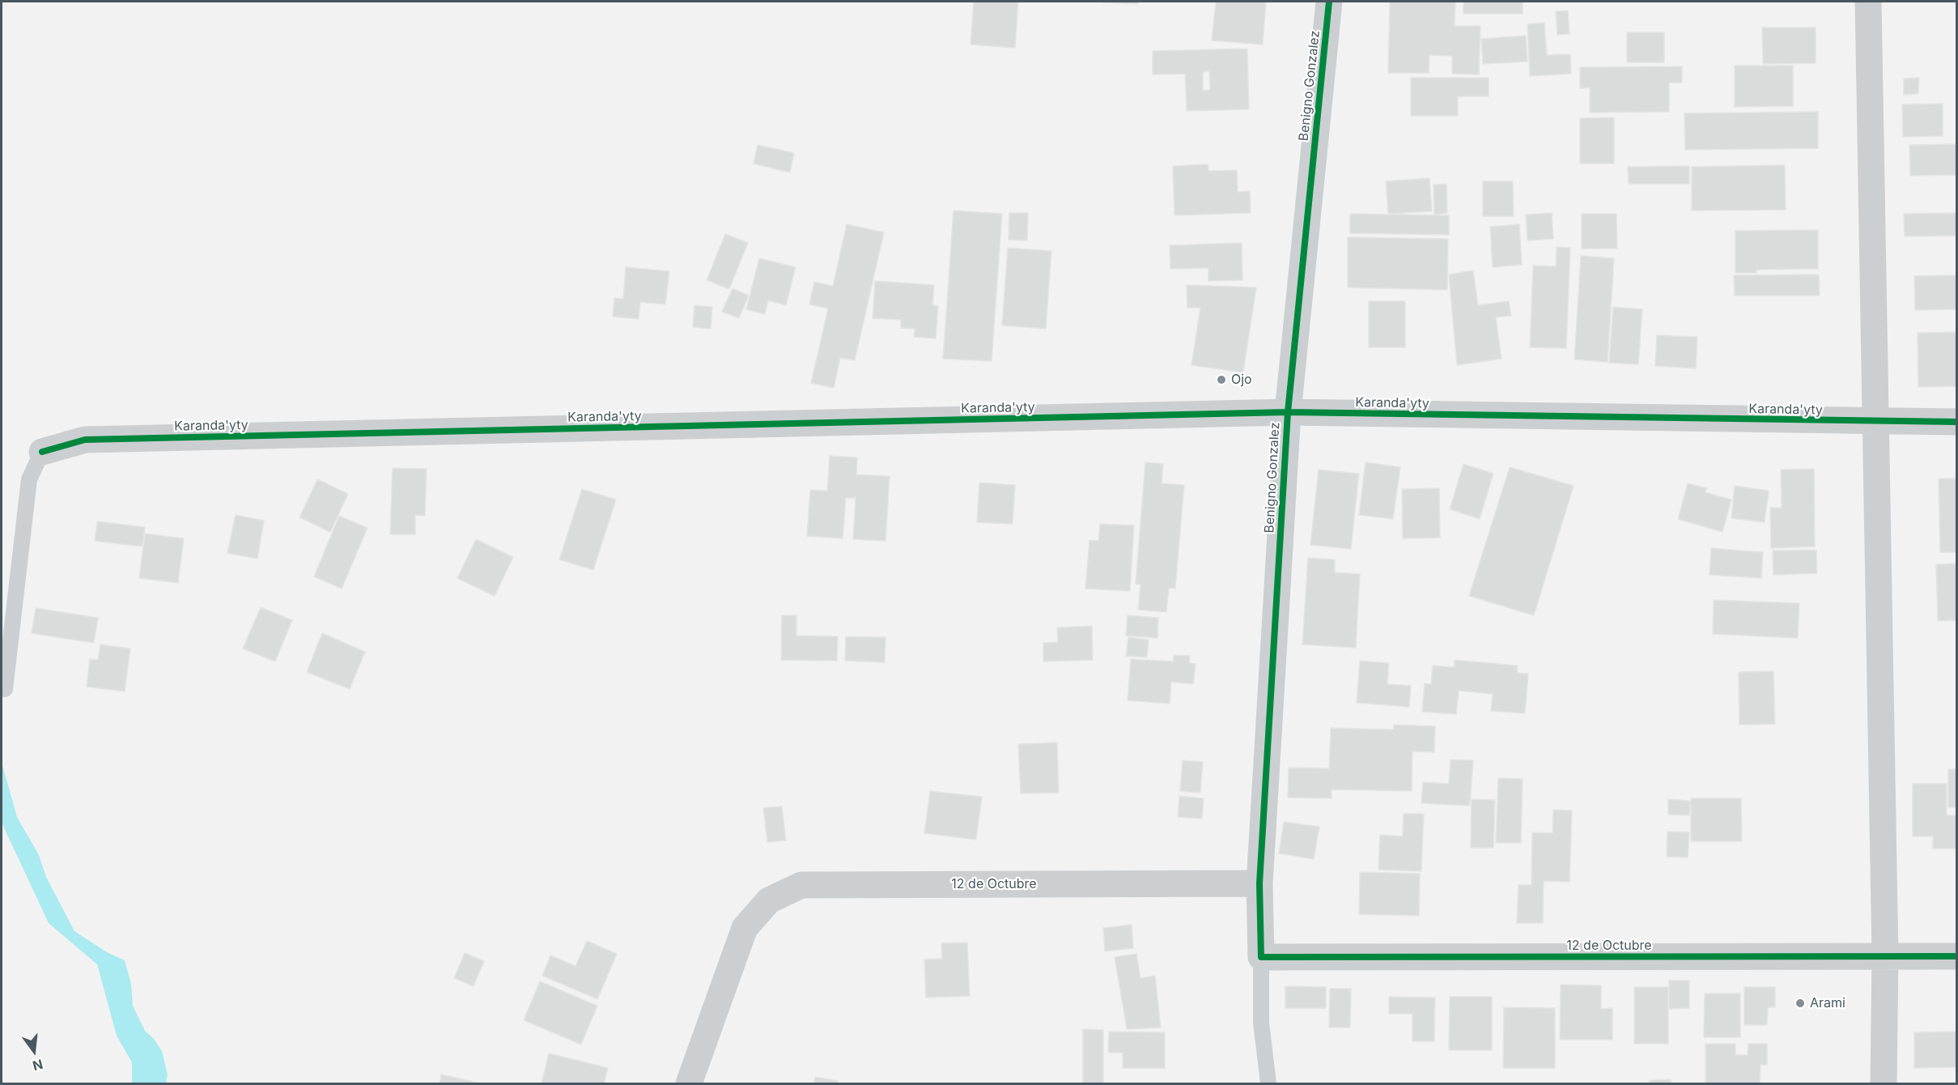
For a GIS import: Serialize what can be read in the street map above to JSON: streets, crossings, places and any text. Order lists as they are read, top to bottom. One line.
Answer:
{"streets":{"street":["Benigno Gonzalez","Karanda'yty","12 de Octubre"]},"crossings":[["Benigno Gonzalez","Karanda'yty"],["Benigno Gonzalez","12 de Octubre"]],"places":["Ojo","Arami"],"north":"bottom"}
